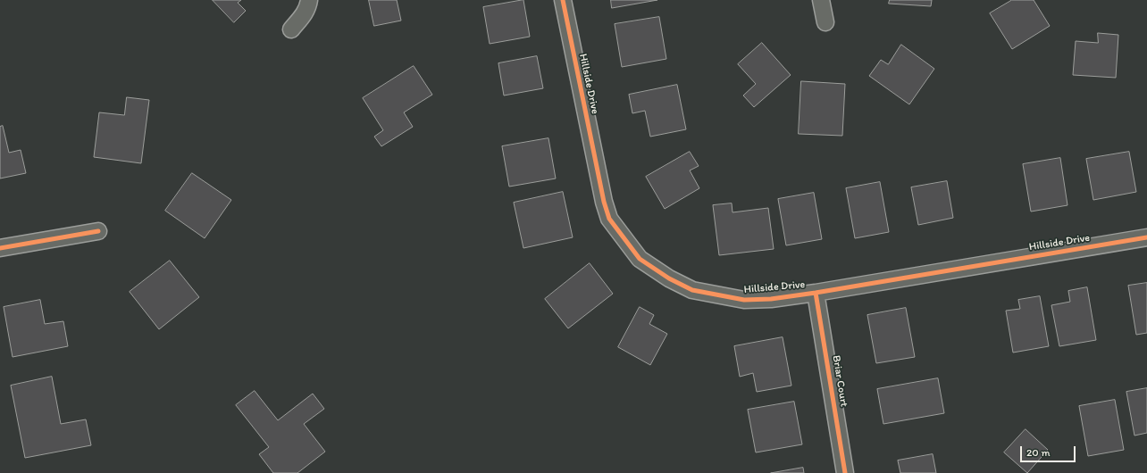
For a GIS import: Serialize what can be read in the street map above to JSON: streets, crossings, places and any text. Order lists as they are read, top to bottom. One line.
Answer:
{"streets":{"street":["Hillside Drive","Briar Court"]},"crossings":[["Hillside Drive","Briar Court"]],"scale_bar":"20 m"}
